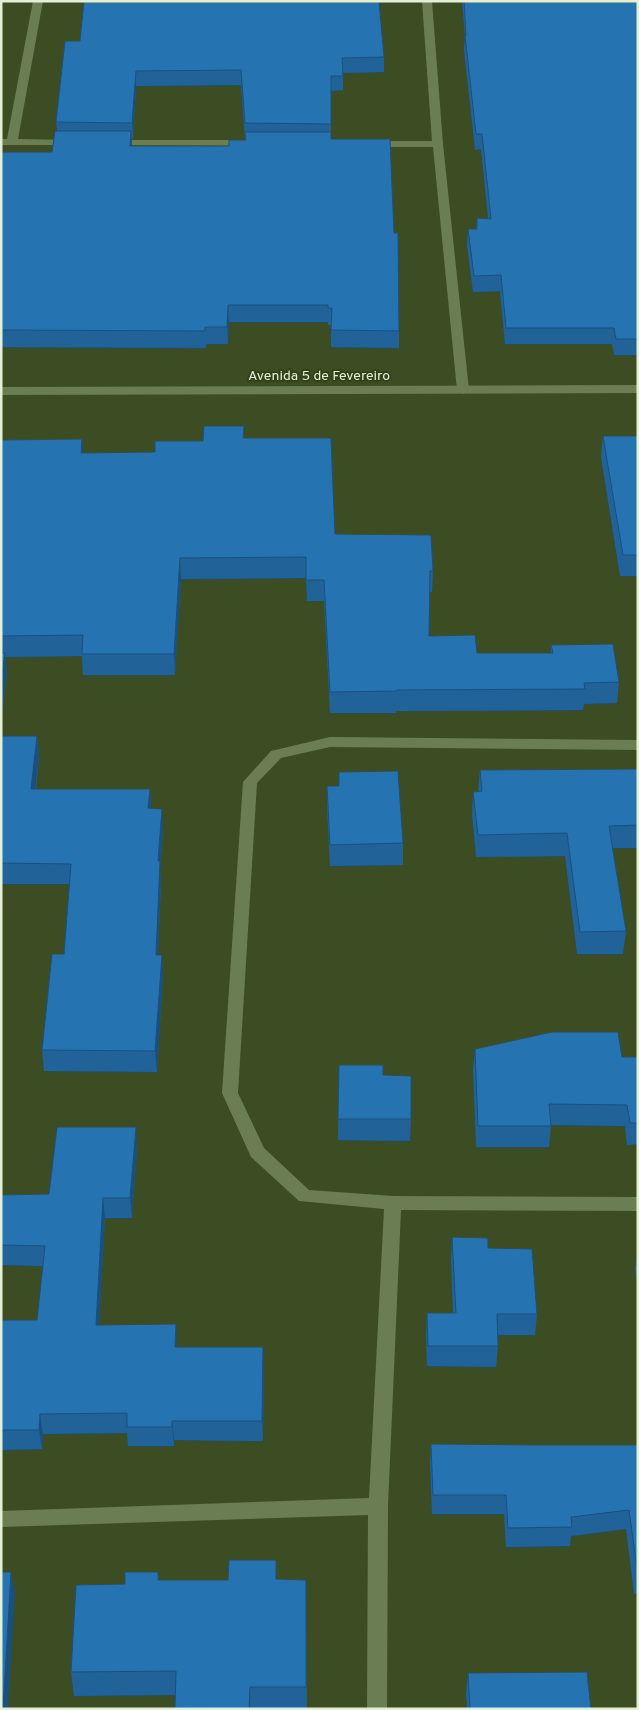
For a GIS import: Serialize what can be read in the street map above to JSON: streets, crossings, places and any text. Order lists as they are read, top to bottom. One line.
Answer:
{"streets":{"street":["Avenida 5 de Fevereiro"]}}
